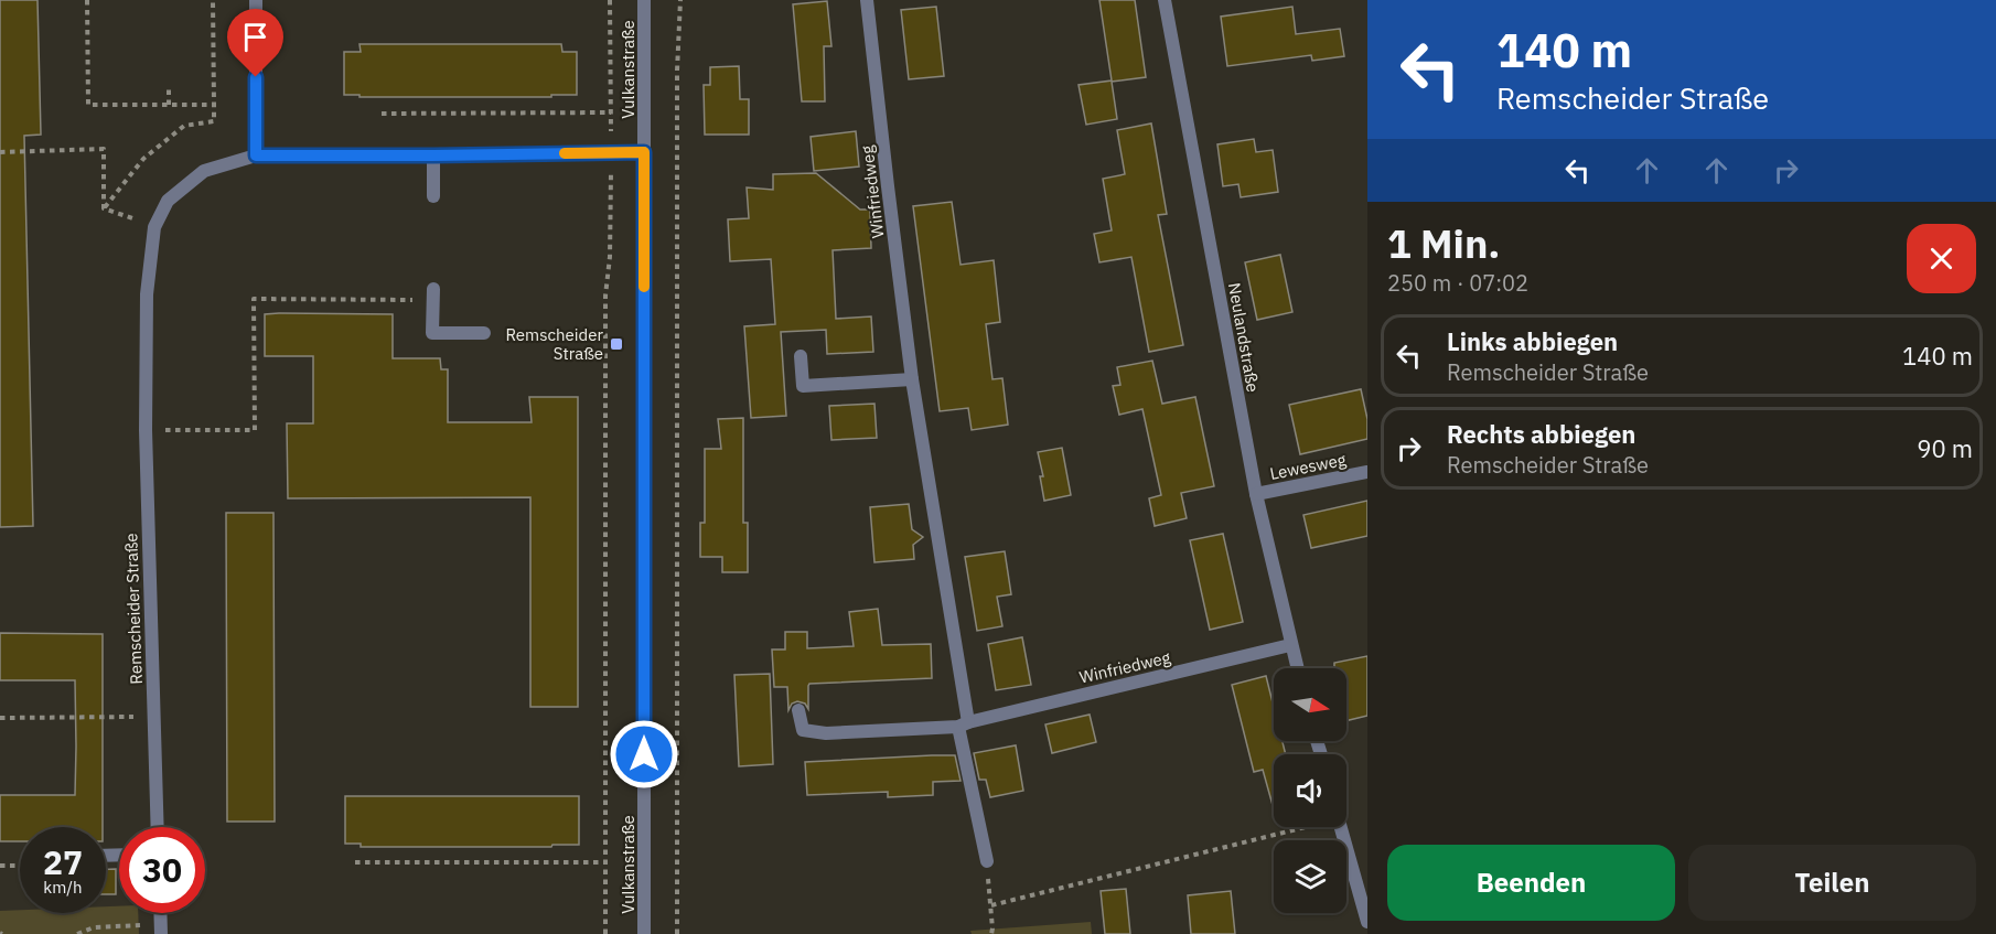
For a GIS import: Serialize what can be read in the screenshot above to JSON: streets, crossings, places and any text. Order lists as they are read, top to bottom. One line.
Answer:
{"streets":{"street":["Vulkanstraße","Winfriedweg","Neulandstraße","Lewesweg","Remscheider Straße"]},"crossings":[["Vulkanstraße","Remscheider Straße"],["Winfriedweg","Neulandstraße"],["Neulandstraße","Lewesweg"]],"places":{"transit":["Remscheider Straße"]},"north":"right","page":{"turn":["140 m","Remscheider Straße"],"heading":["1 Min.","250 m · 07:02"],"list":[{"name":"Links abbiegen","note":"Remscheider Straße","value":"140 m"},{"name":"Rechts abbiegen","note":"Remscheider Straße","value":"90 m"}],"speed":"27 km/h","limit":"30","buttons":["Beenden","Teilen"]}}
